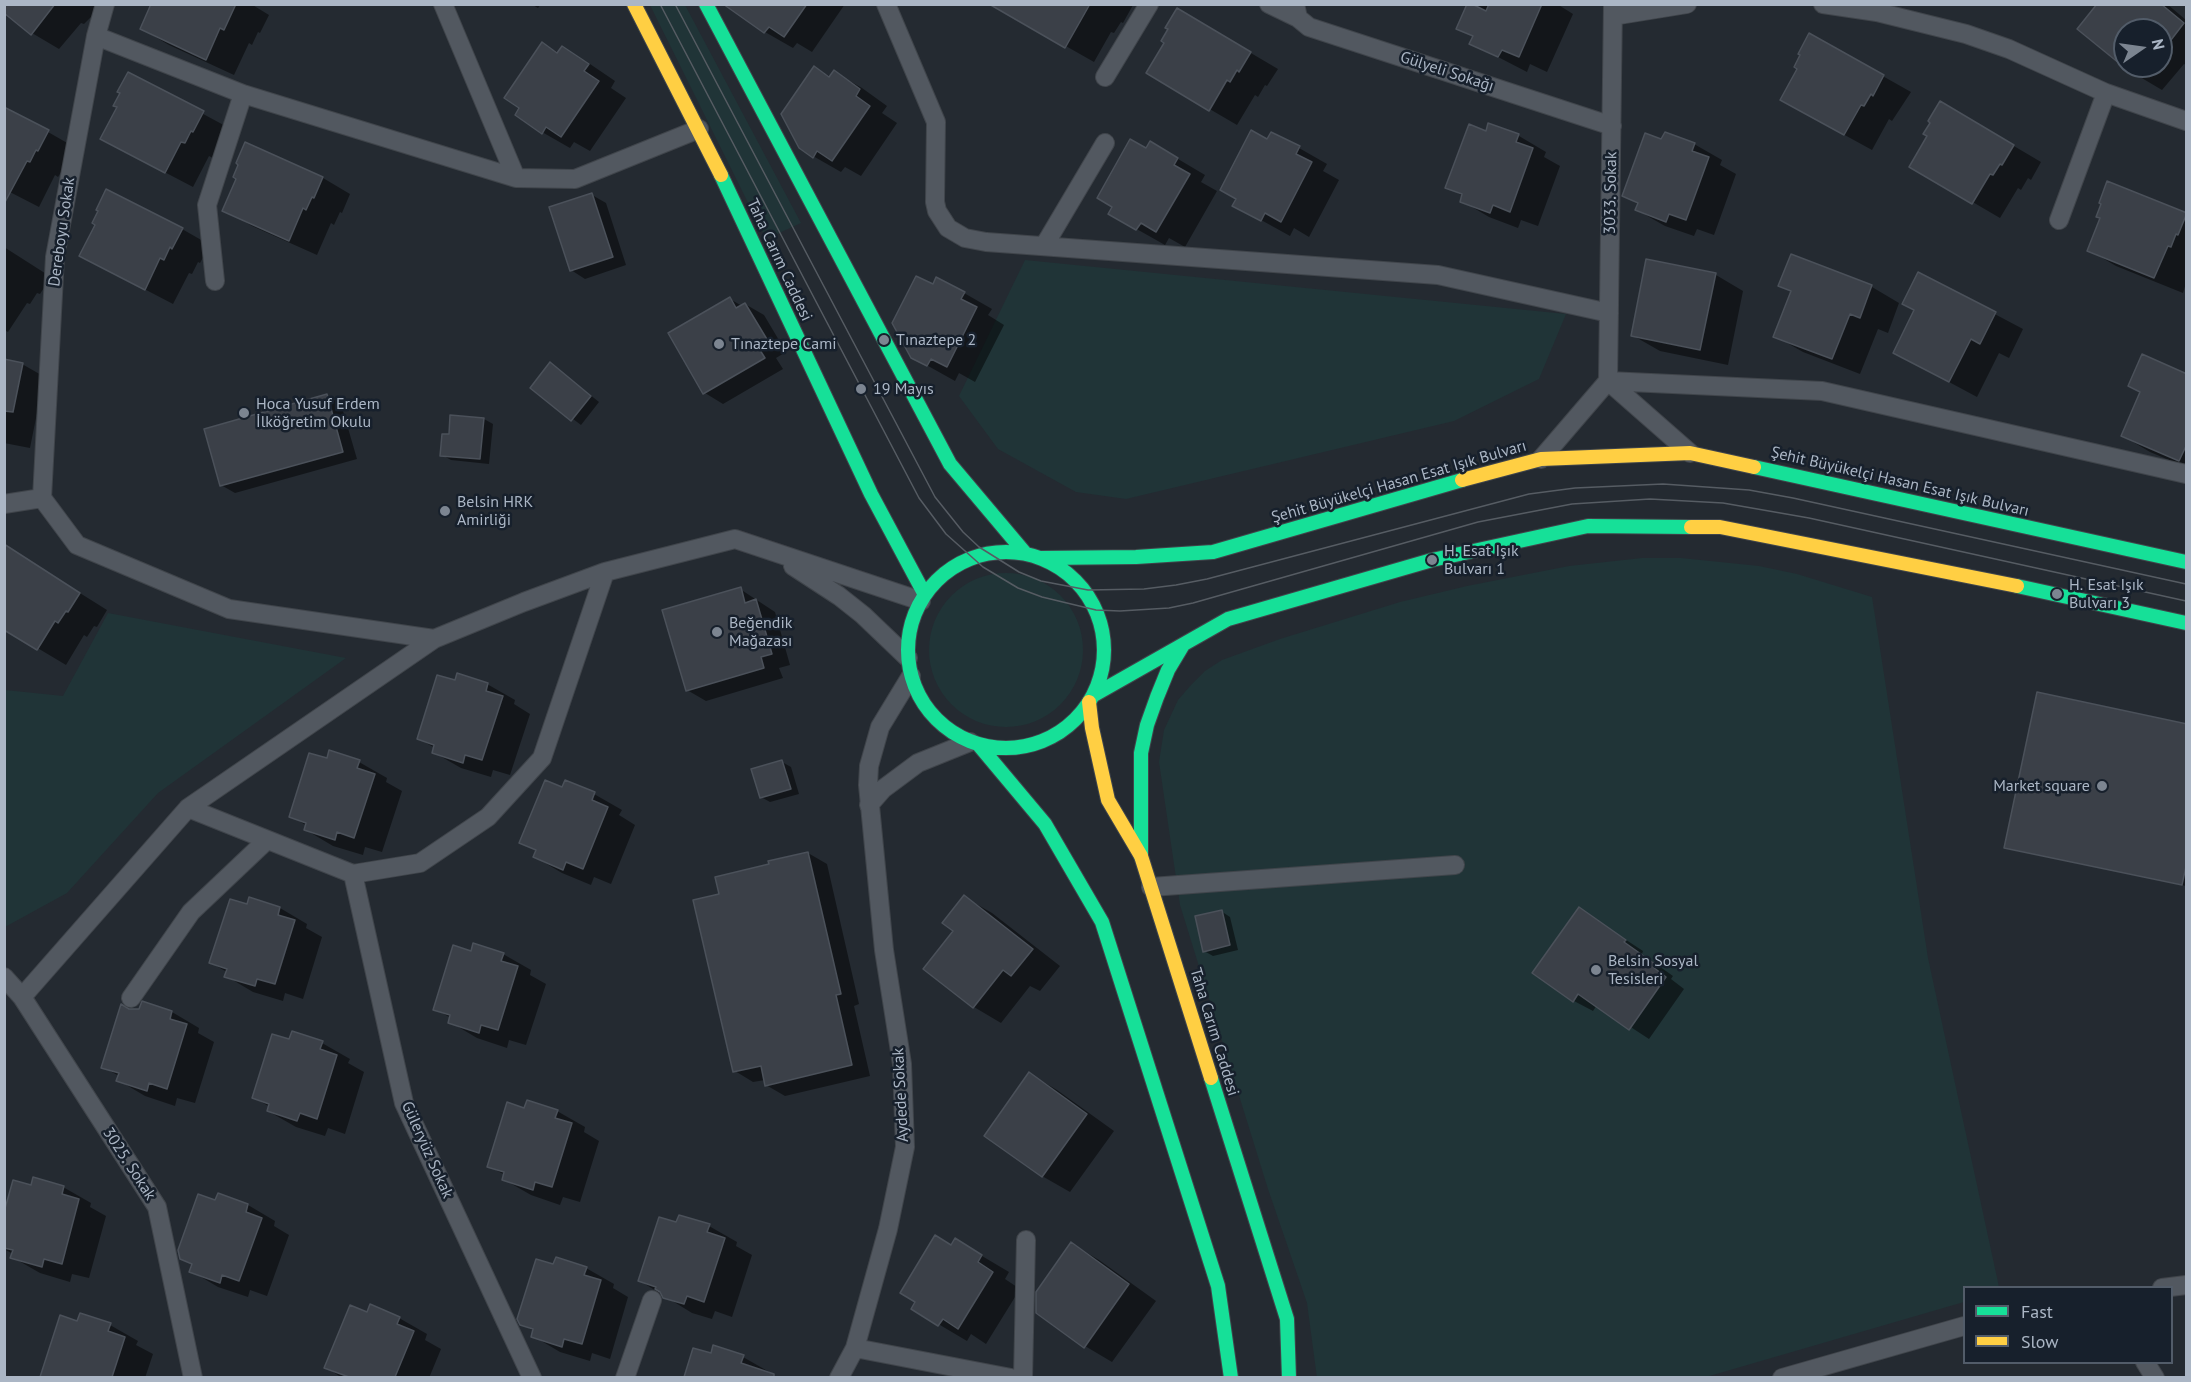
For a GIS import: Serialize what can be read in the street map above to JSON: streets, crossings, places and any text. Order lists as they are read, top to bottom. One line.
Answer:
{"streets":{"main road":["Taha Carım Caddesi","Şehit Büyükelçi Hasan Esat Işık Bulvarı"],"street":["Gülyeli Sokağı","3033. Sokak","Dereboyu Sokak","Aydede Sokak","Güleryüz Sokak","3025. Sokak"]},"crossings":[["Gülyeli Sokağı","3033. Sokak"],["Taha Carım Caddesi","Şehit Büyükelçi Hasan Esat Işık Bulvarı"],["Taha Carım Caddesi","Aydede Sokak"],["Şehit Büyükelçi Hasan Esat Işık Bulvarı","Aydede Sokak"]],"places":["Tınaztepe 2","Tınaztepe Cami","19 Mayıs","Hoca Yusuf Erdem İlköğretim Okulu","Belsin HRK Amirliği","H. Esat Işık Bulvarı 1","H. Esat Işık Bulvarı 3","Beğendik Mağazası","Market square","Belsin Sosyal Tesisleri"],"legend":["Fast","Slow"],"north":"right"}
